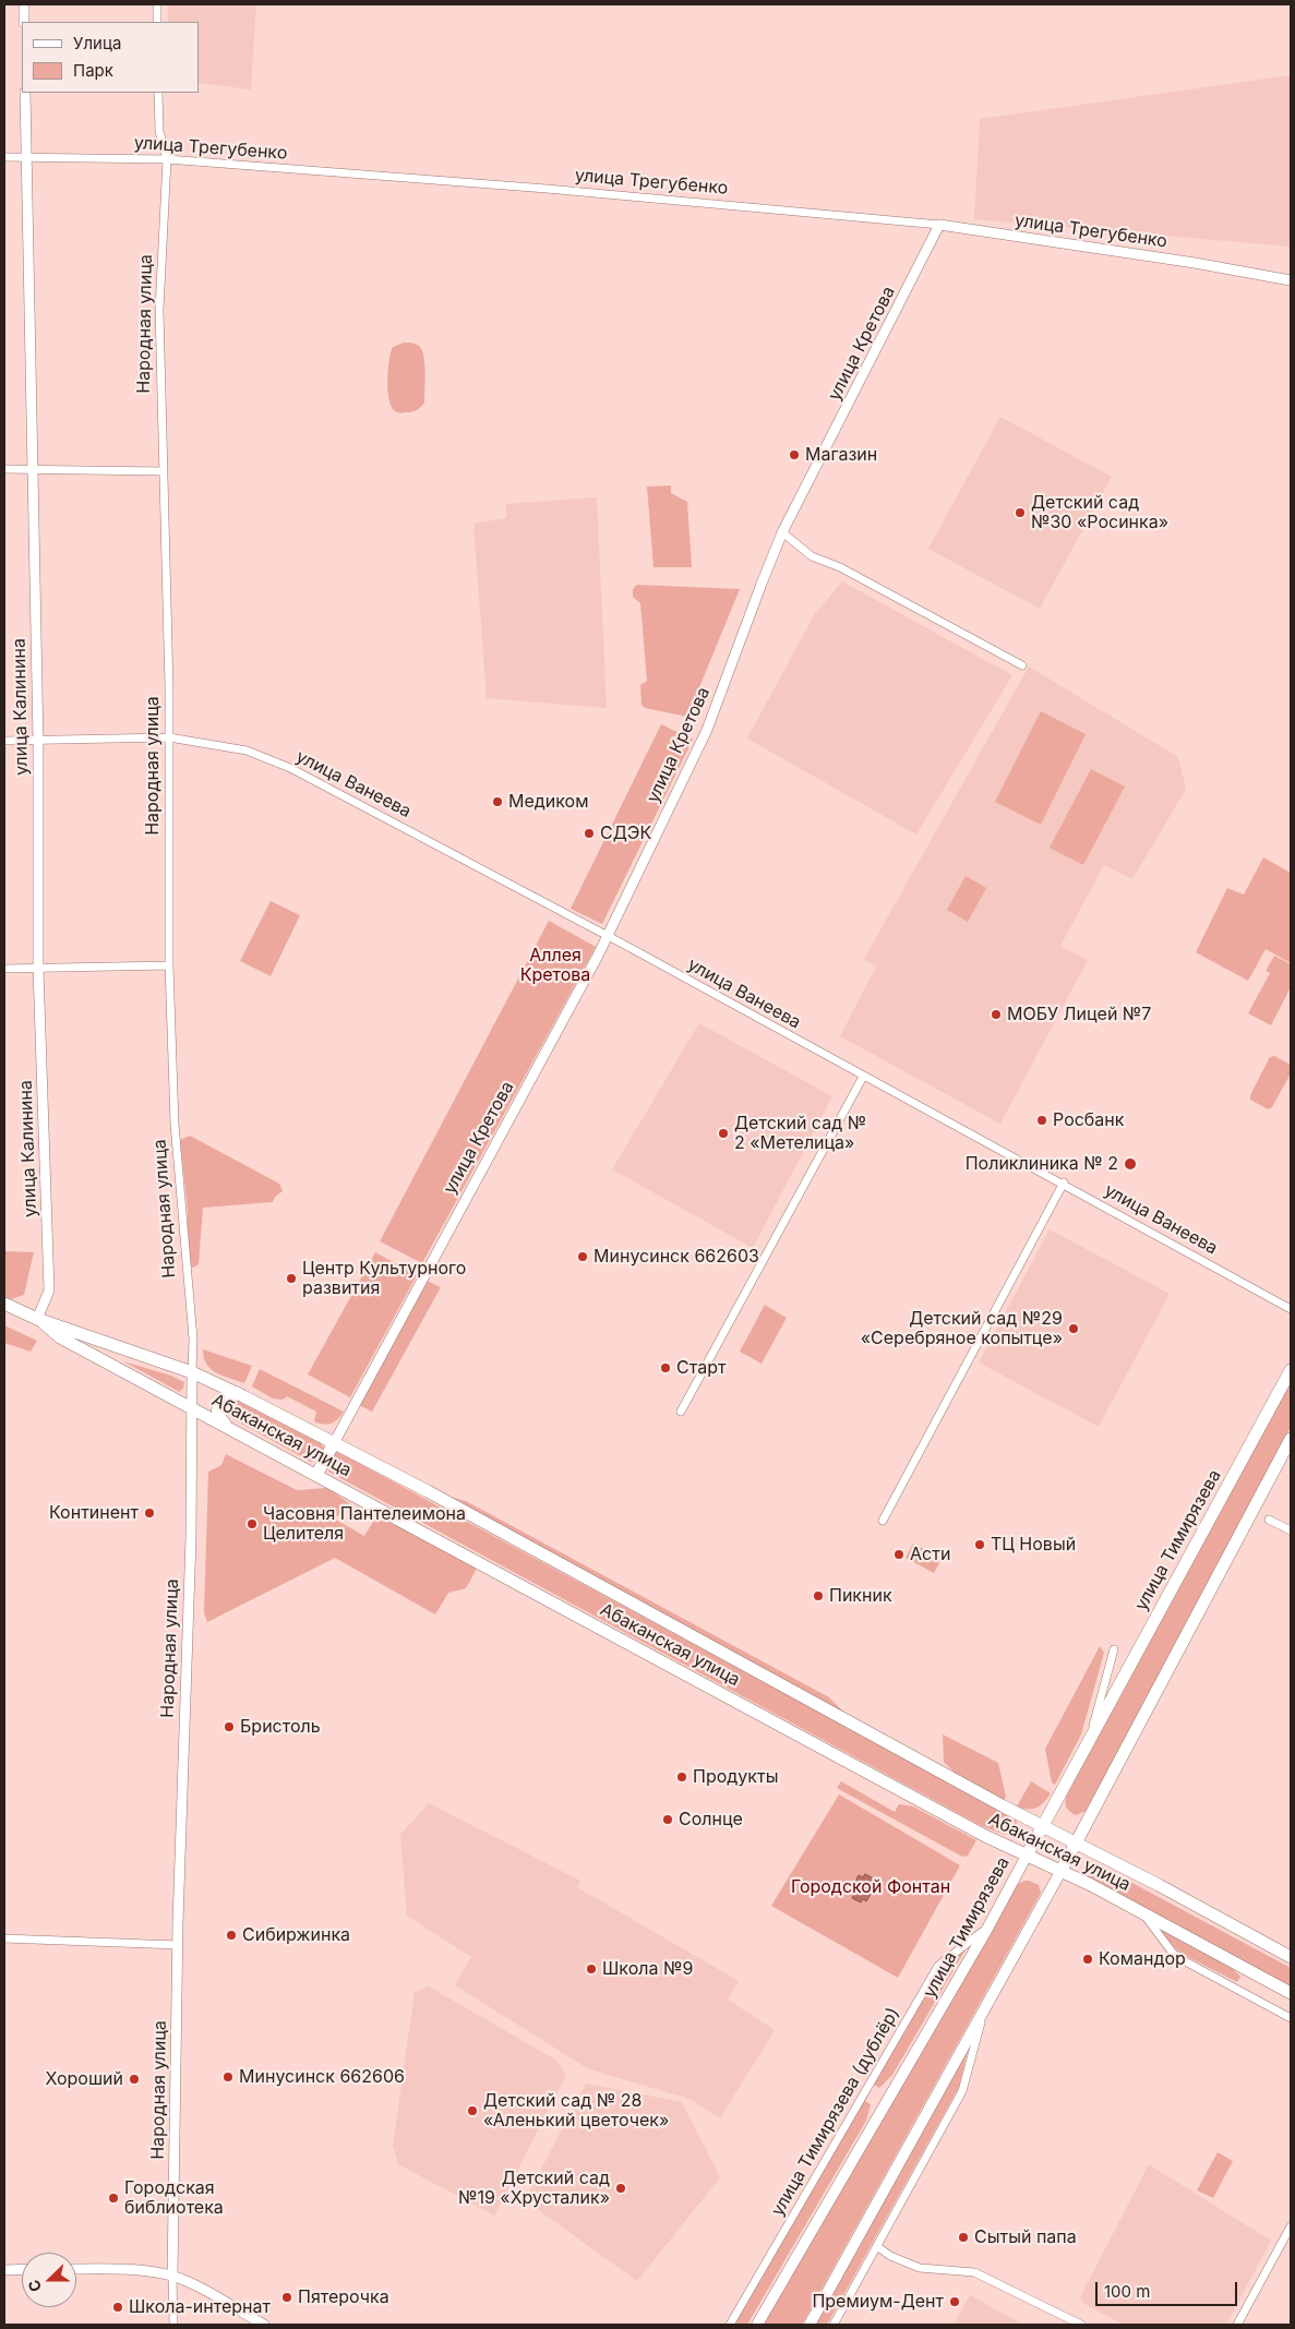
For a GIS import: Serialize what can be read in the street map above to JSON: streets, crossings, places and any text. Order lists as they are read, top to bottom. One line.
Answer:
{"streets":{"main road":["Абаканская улица","улица Тимирязева"],"street":["улица Трегубенко","Народная улица","улица Кретова","улица Калинина","улица Ванеева","улица Тимирязева (дублёр)"]},"crossings":[["улица Трегубенко","Народная улица"],["улица Трегубенко","улица Кретова"],["улица Трегубенко","улица Калинина"],["Народная улица","улица Ванеева"],["Народная улица","Абаканская улица"],["улица Кретова","улица Ванеева"],["улица Кретова","Абаканская улица"],["улица Калинина","улица Ванеева"],["улица Калинина","Абаканская улица"],["Абаканская улица","улица Тимирязева"],["улица Тимирязева","улица Тимирязева (дублёр)"]],"parks":["Аллея Кретова","Городской Фонтан"],"places":["Магазин","Детский сад №30 «Росинка»","Медиком","СДЭК","МОБУ Лицей №7","Росбанк","Детский сад № 2 «Метелица»","Поликлиника № 2","Минусинск 662603","Центр Культурного развития","Детский сад №29 «Серебряное копытце»","Старт","Континент","Часовня Пантелеимона Целителя","ТЦ Новый","Асти","Пикник","Бристоль","Продукты","Солнце","Сибиржинка","Командор","Школа №9","Минусинск 662606","Хороший","Детский сад № 28 «Аленький цветочек»","Детский сад №19 «Хрусталик»","Городская библиотека","Сытый папа","Пятерочка","Премиум-Дент","Школа-интернат"],"legend":["Улица","Парк"],"scale_bar":"100 m","north":"left"}
